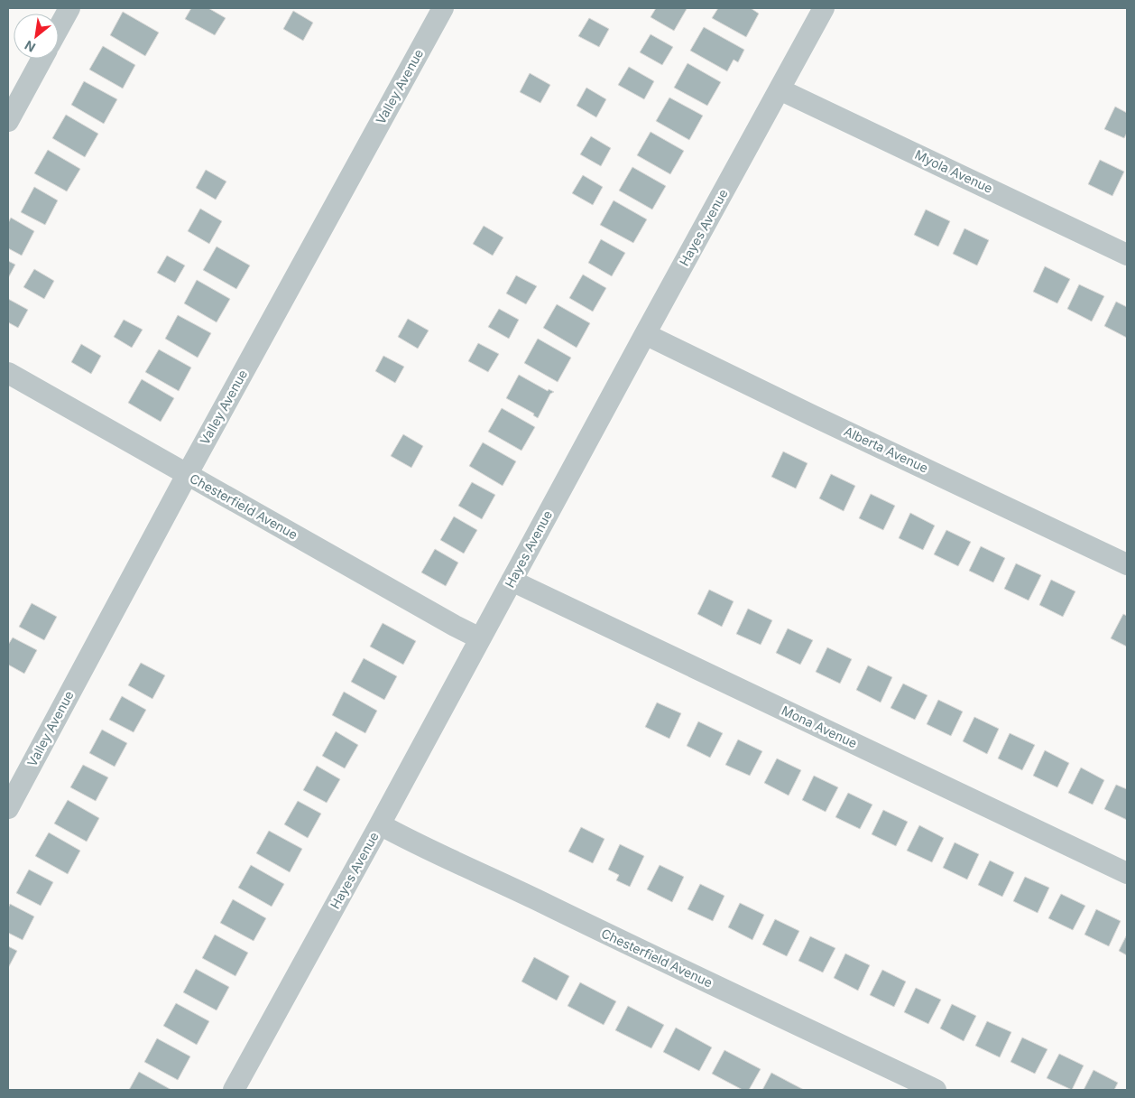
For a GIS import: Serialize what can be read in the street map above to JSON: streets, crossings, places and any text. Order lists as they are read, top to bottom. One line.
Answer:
{"streets":{"street":["Valley Avenue","Myola Avenue","Hayes Avenue","Alberta Avenue","Chesterfield Avenue","Mona Avenue"]},"crossings":[["Valley Avenue","Chesterfield Avenue"],["Myola Avenue","Hayes Avenue"],["Hayes Avenue","Alberta Avenue"],["Hayes Avenue","Chesterfield Avenue"],["Hayes Avenue","Mona Avenue"]],"north":"bottom left"}
